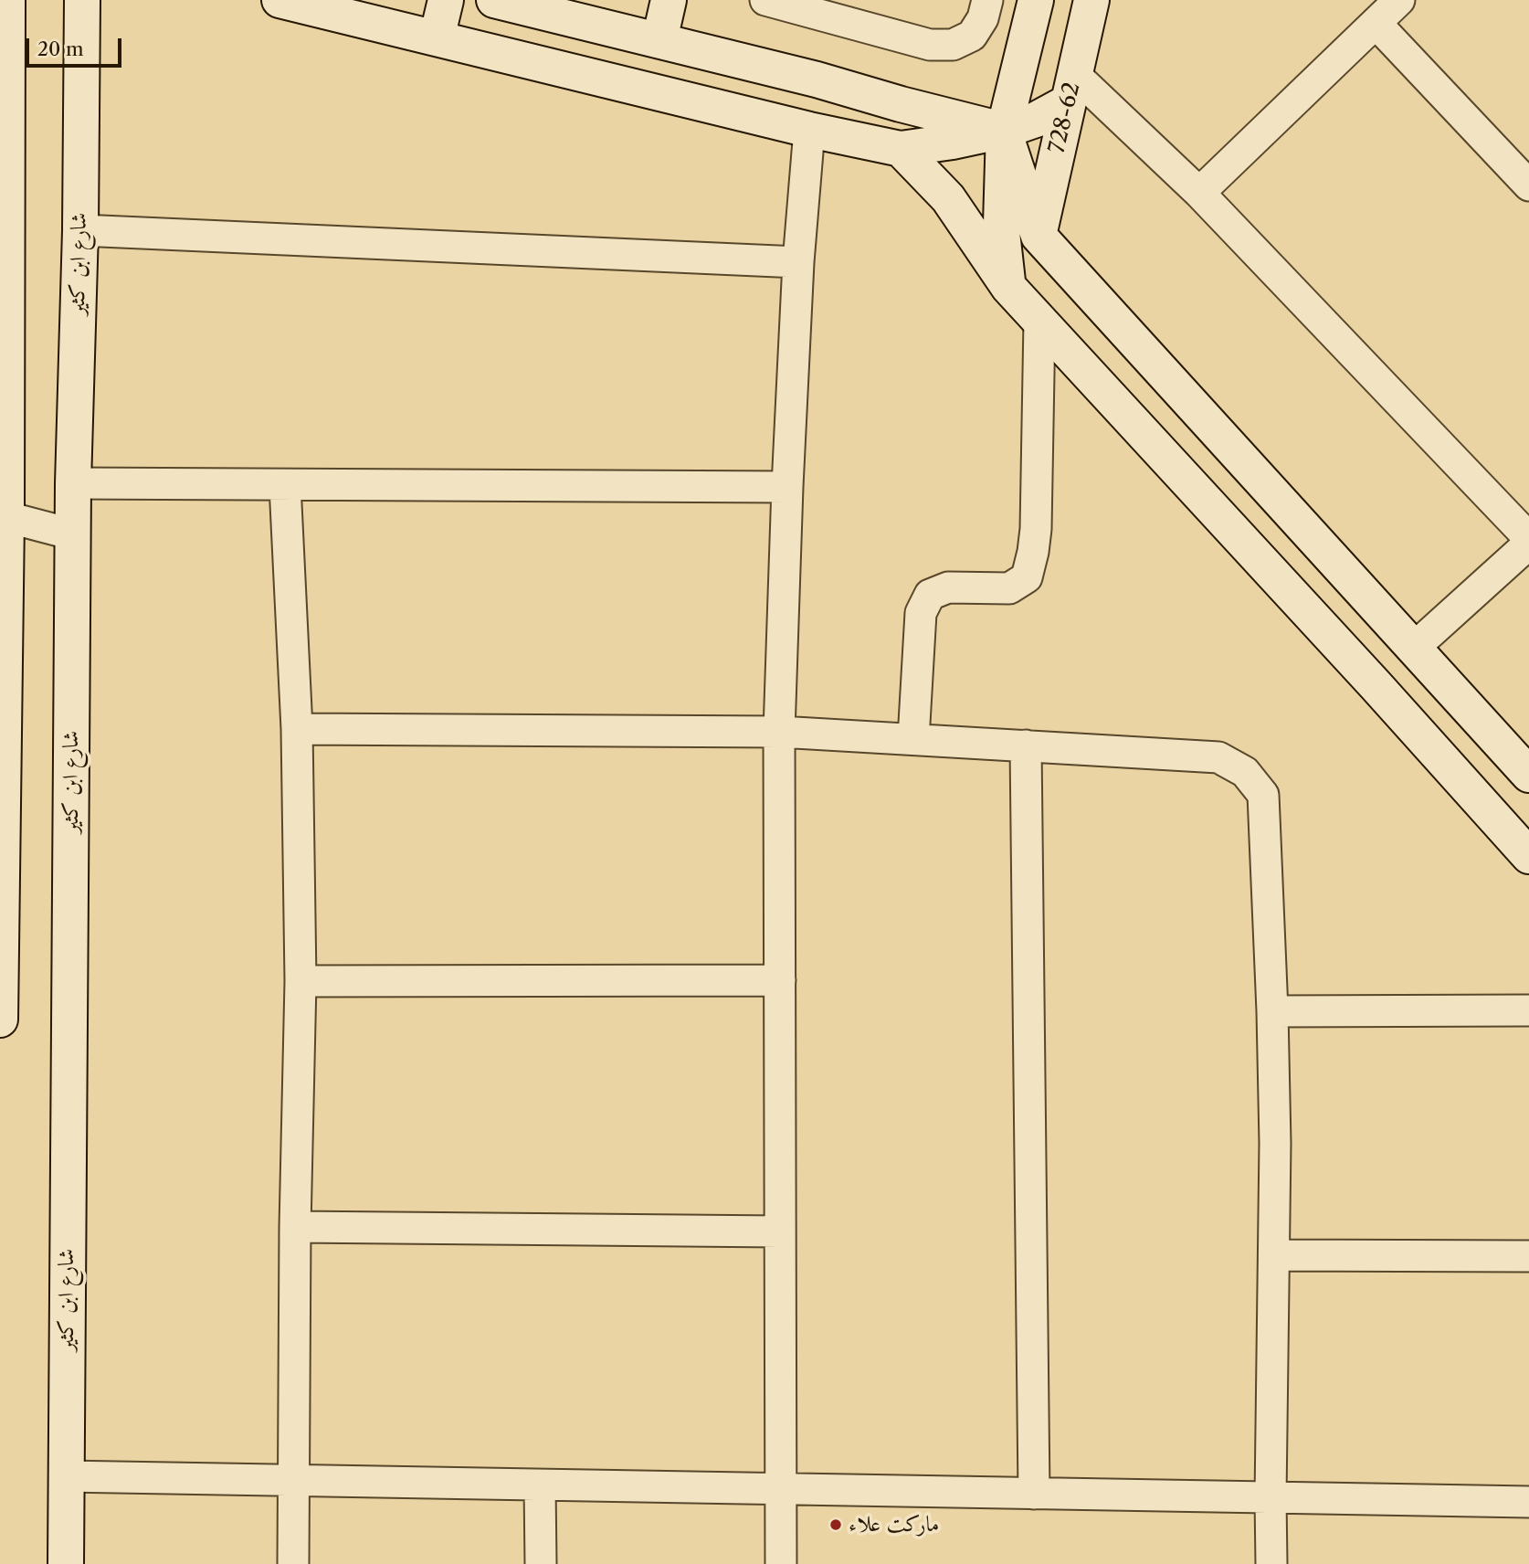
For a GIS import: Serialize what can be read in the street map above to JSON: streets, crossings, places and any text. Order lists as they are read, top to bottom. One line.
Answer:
{"streets":{"street":["728-62","شارع ابن كثير"]},"places":["ماركت علاء"],"scale_bar":"20 m"}
